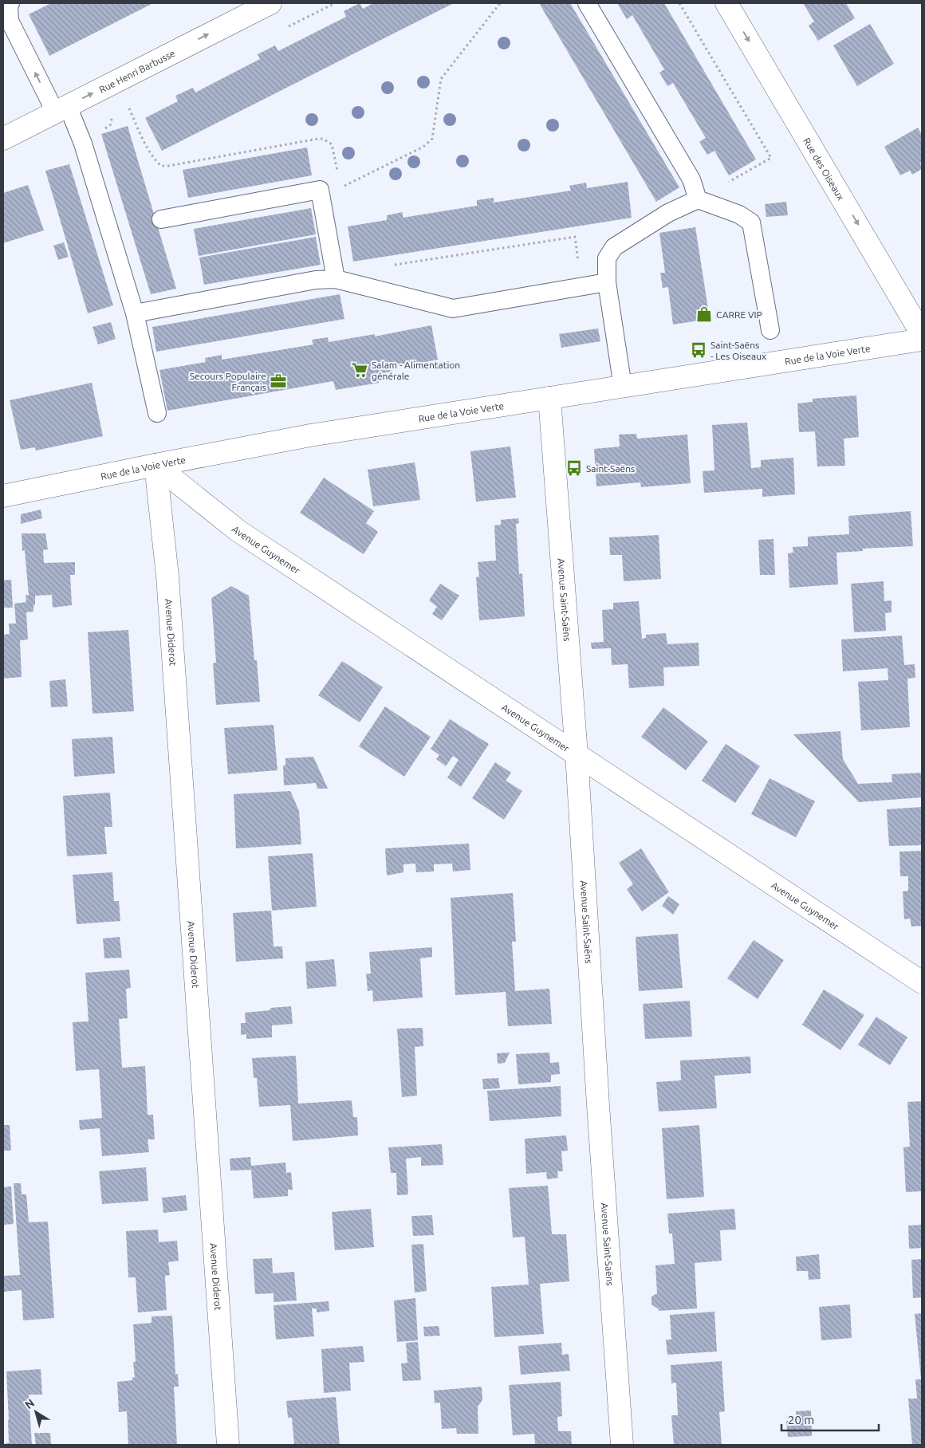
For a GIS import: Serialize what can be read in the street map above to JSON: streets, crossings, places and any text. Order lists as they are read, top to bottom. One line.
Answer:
{"streets":{"street":["Rue Henri Barbusse","Rue des Oiseaux","Rue de la Voie Verte","Avenue Guynemer","Avenue Saint-Saëns","Avenue Diderot"]},"crossings":[["Rue de la Voie Verte","Avenue Guynemer"],["Rue de la Voie Verte","Avenue Saint-Saëns"],["Rue de la Voie Verte","Avenue Diderot"],["Avenue Guynemer","Avenue Saint-Saëns"],["Avenue Guynemer","Avenue Diderot"]],"one_way":["Rue Henri Barbusse","Rue des Oiseaux"],"places":{"shop":["CARRE VIP"],"bus stop":["Saint-Saëns - Les Oiseaux","Saint-Saëns"],"supermarket":["Salam - Alimentation générale"],"office":["Secours Populaire Français"]},"scale_bar":"20 m","north":"top left"}
